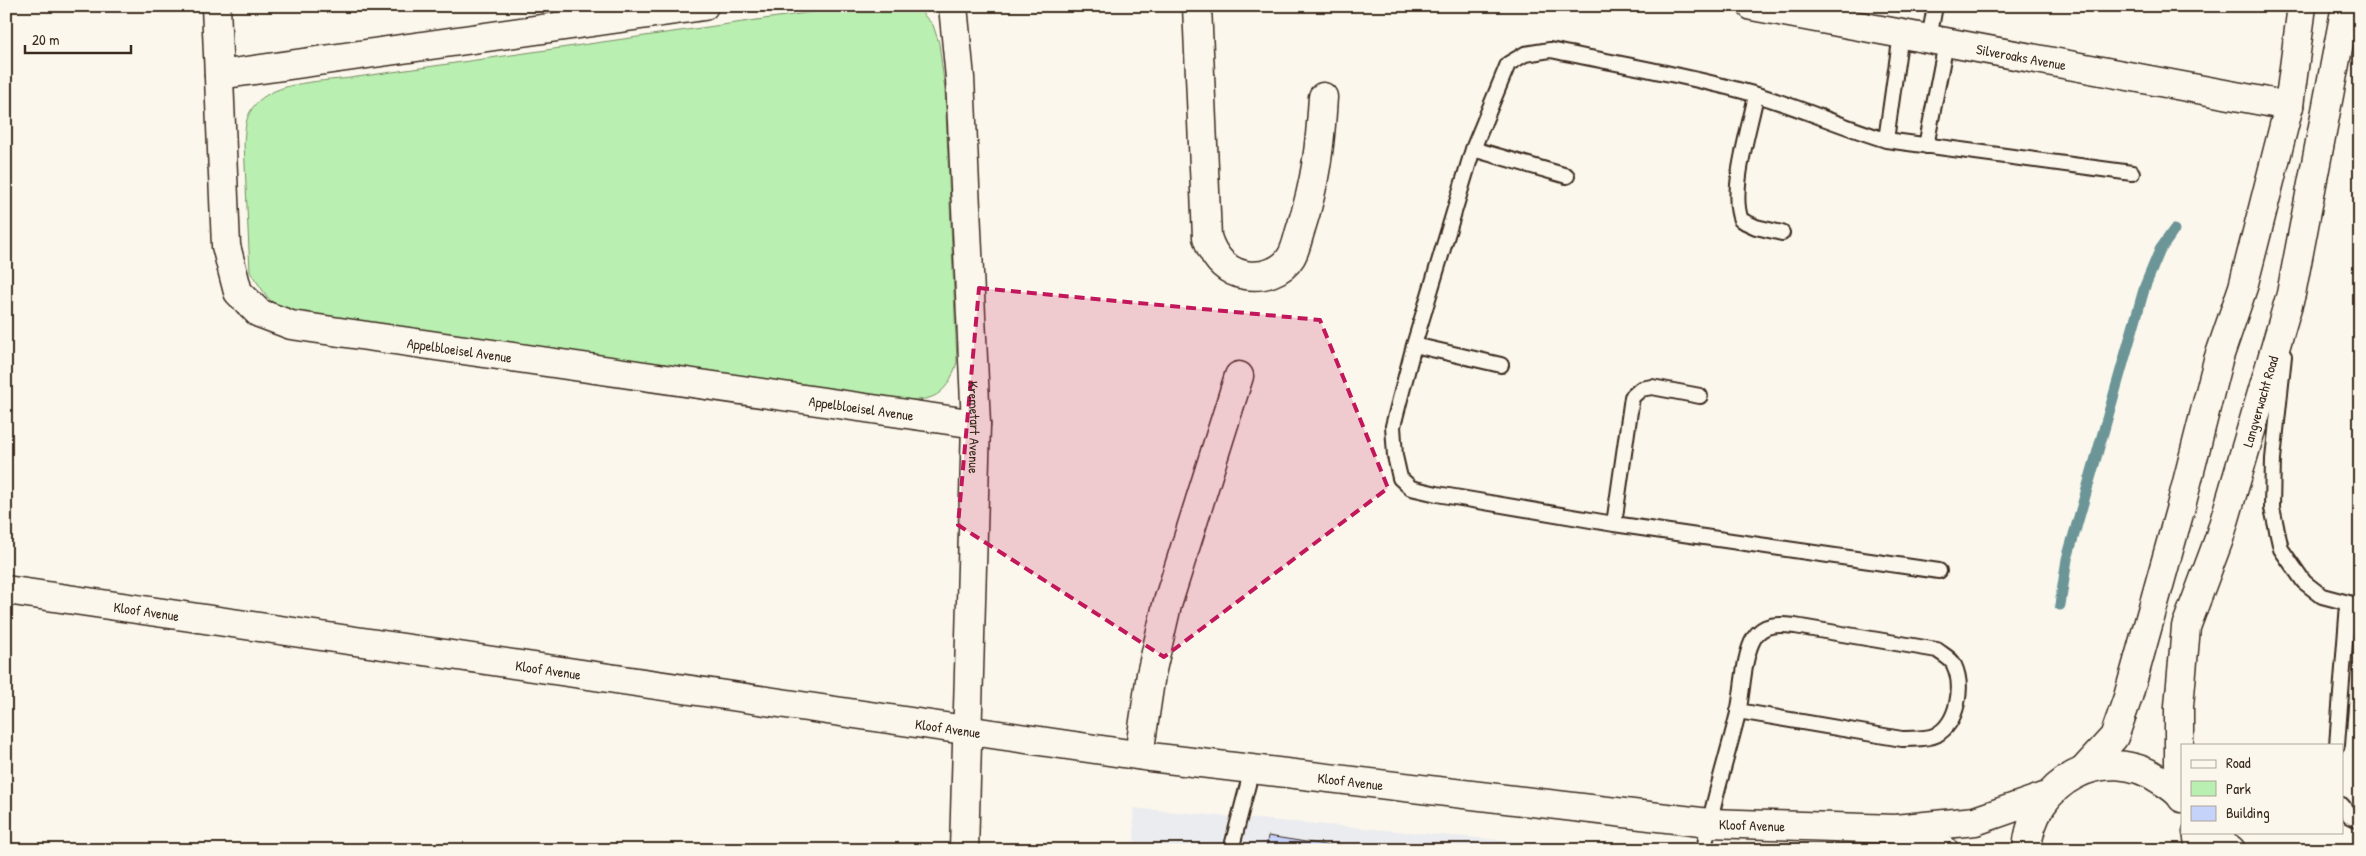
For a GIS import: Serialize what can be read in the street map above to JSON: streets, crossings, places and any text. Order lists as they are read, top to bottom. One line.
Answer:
{"streets":{"street":["Silveroaks Avenue","Appelbloeisel Avenue","Langverwacht Road","Kremetart Avenue","Kloof Avenue"]},"crossings":[["Appelbloeisel Avenue","Kremetart Avenue"],["Kremetart Avenue","Kloof Avenue"]],"legend":["Road","Park","Building"],"scale_bar":"20 m"}
